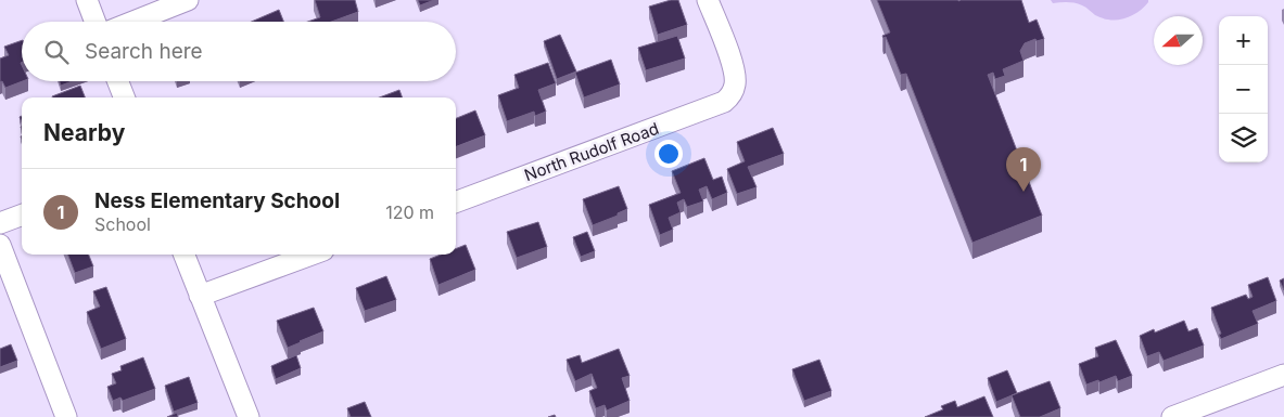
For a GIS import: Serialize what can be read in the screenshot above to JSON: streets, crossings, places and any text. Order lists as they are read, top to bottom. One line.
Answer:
{"streets":{"street":["North Rudolf Road"]},"north":"left","page":{"map_buttons":["+","−"],"search":"Search here","heading":"Nearby","pins":"1","list":[{"mark":"1","name":"Ness Elementary School","note":"School","value":"120 m"}]}}
